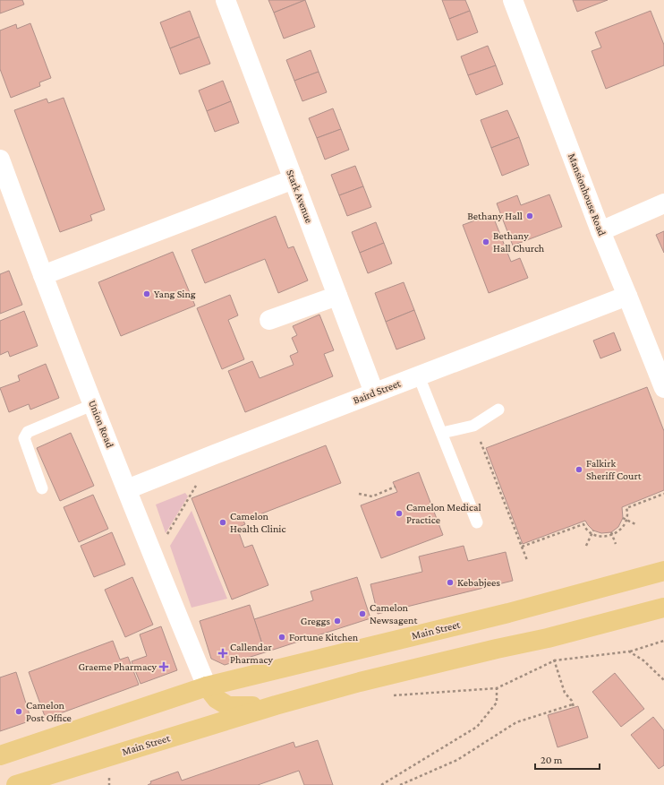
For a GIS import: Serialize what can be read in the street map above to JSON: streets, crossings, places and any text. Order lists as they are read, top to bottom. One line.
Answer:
{"streets":{"main road":["Main Street"],"street":["Mansionhouse Road","Stark Avenue","Baird Street","Union Road"]},"crossings":[["Mansionhouse Road","Baird Street"],["Stark Avenue","Baird Street"],["Baird Street","Union Road"],["Union Road","Main Street"]],"places":{"other":["Bethany Hall","Bethany Hall Church","Yang Sing","Falkirk Sheriff Court","Camelon Medical Practice","Camelon Health Clinic","Kebabjees","Camelon Newsagent","Greggs","Fortune Kitchen","Camelon Post Office"],"health":["Callendar Pharmacy","Graeme Pharmacy"]},"scale_bar":"20 m"}
